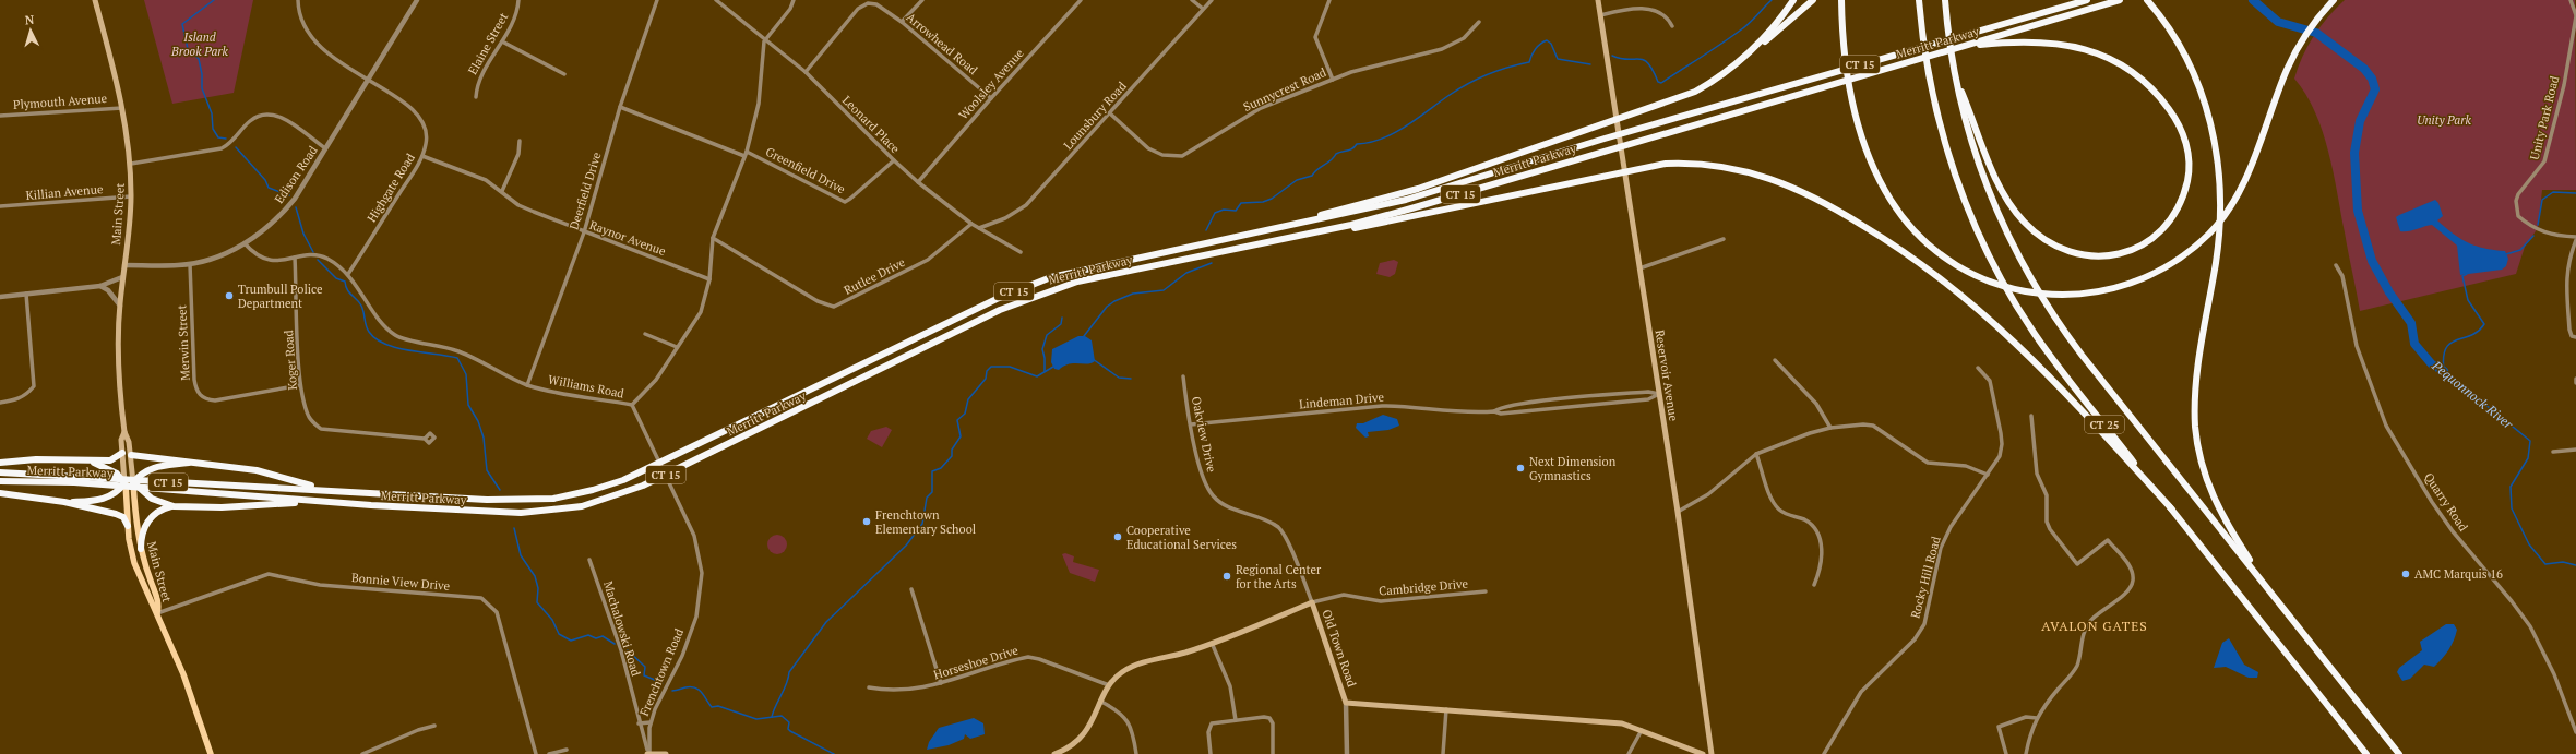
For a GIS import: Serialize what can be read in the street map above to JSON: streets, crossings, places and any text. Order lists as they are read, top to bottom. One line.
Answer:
{"streets":{"highway":["Merritt Parkway","CT 15","CT 25"],"main road":["Main Street","Reservoir Avenue","Old Town Road"],"street":["Elaine Street","Arrowhead Road","Woolsley Avenue","Sunnycrest Road","Plymouth Avenue","Lounsbury Road","Unity Park Road","Leonard Place","Greenfield Drive","Edison Road","Highgate Road","Deerfield Drive","Killian Avenue","Raynor Avenue","Rutlee Drive","Merwin Street","Koger Road","Williams Road","Lindeman Drive","Oakview Drive","Quarry Road","Rocky Hill Road","Bonnie View Drive","Cambridge Drive","Machalowski Road","Horseshoe Drive","Frenchtown Road"]},"crossings":[["Arrowhead Road","Woolsley Avenue"],["Arrowhead Road","Leonard Place"],["Woolsley Avenue","Leonard Place"],["Sunnycrest Road","Lounsbury Road"],["Plymouth Avenue","Main Street"],["Lounsbury Road","Leonard Place"],["Leonard Place","Greenfield Drive"],["Leonard Place","Rutlee Drive"],["Leonard Place","Williams Road"],["Greenfield Drive","Deerfield Drive"],["Greenfield Drive","Williams Road"],["Edison Road","Highgate Road"],["Edison Road","Main Street"],["Edison Road","Merwin Street"],["Edison Road","Williams Road"],["Highgate Road","Raynor Avenue"],["Highgate Road","Williams Road"],["Deerfield Drive","Raynor Avenue"],["Deerfield Drive","Williams Road"],["Killian Avenue","Main Street"],["Main Street","Bonnie View Drive"],["Raynor Avenue","Williams Road"],["Rutlee Drive","Williams Road"],["Merwin Street","Koger Road"],["Koger Road","Williams Road"],["Reservoir Avenue","Lindeman Drive"],["Williams Road","Frenchtown Road"],["Lindeman Drive","Oakview Drive"],["Oakview Drive","Cambridge Drive"],["Oakview Drive","Old Town Road"],["Cambridge Drive","Old Town Road"],["Machalowski Road","Frenchtown Road"],["Old Town Road","Horseshoe Drive"]],"districts":["AVALON GATES"],"water":["Pequonnock River"],"parks":["Island Brook Park","Unity Park"],"places":["Trumbull Police Department","Next Dimension Gymnastics","Frenchtown Elementary School","Cooperative Educational Services","AMC Marquis 16","Regional Center for the Arts"],"north":"top"}
